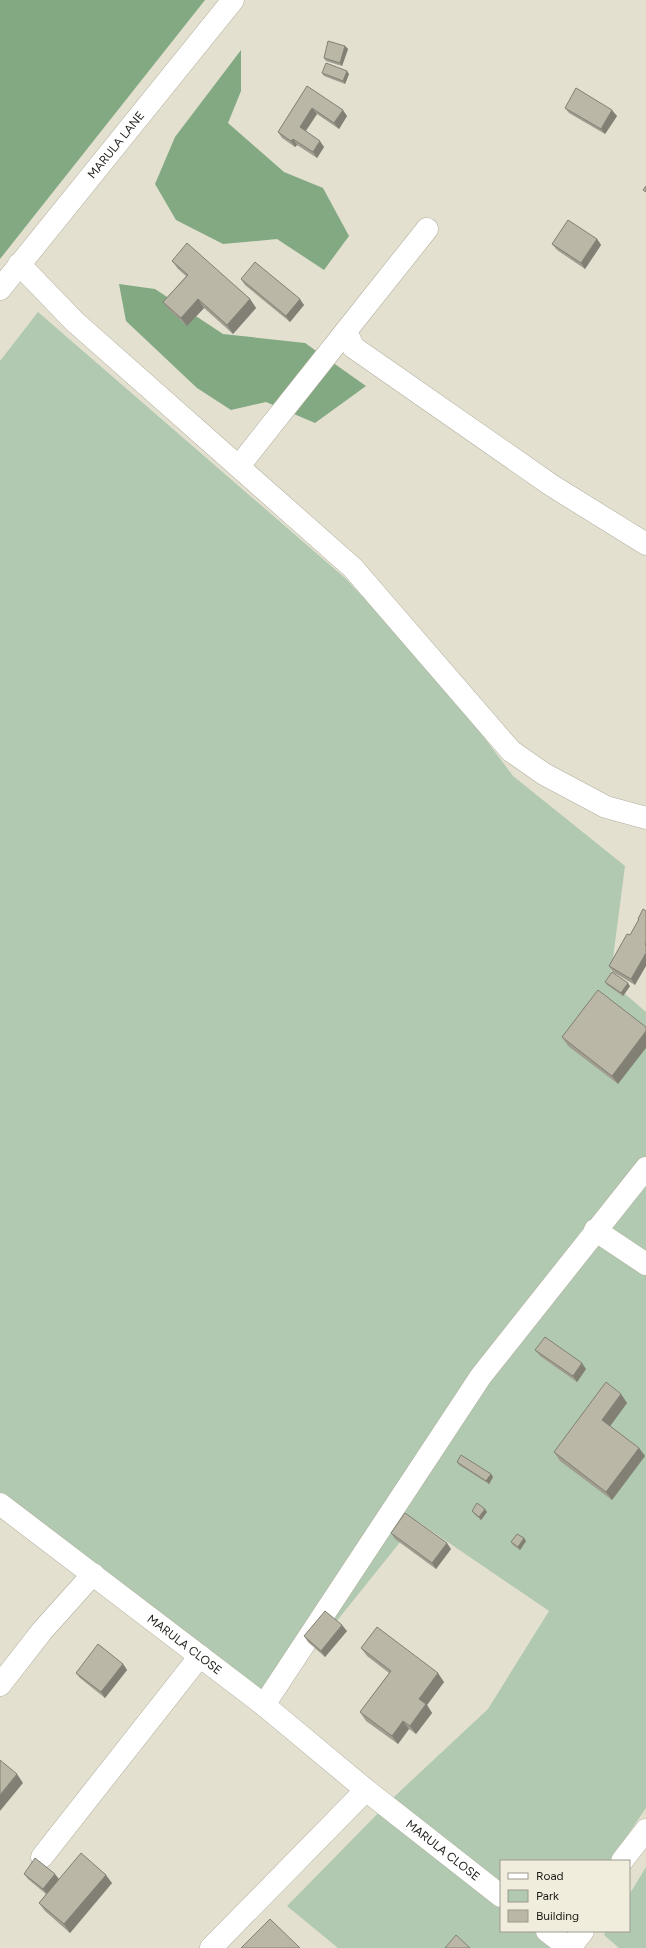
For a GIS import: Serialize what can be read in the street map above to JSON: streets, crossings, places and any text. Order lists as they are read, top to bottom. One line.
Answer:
{"streets":{"street":["MARULA LANE","MARULA CLOSE"]},"legend":["Road","Park","Building"]}
